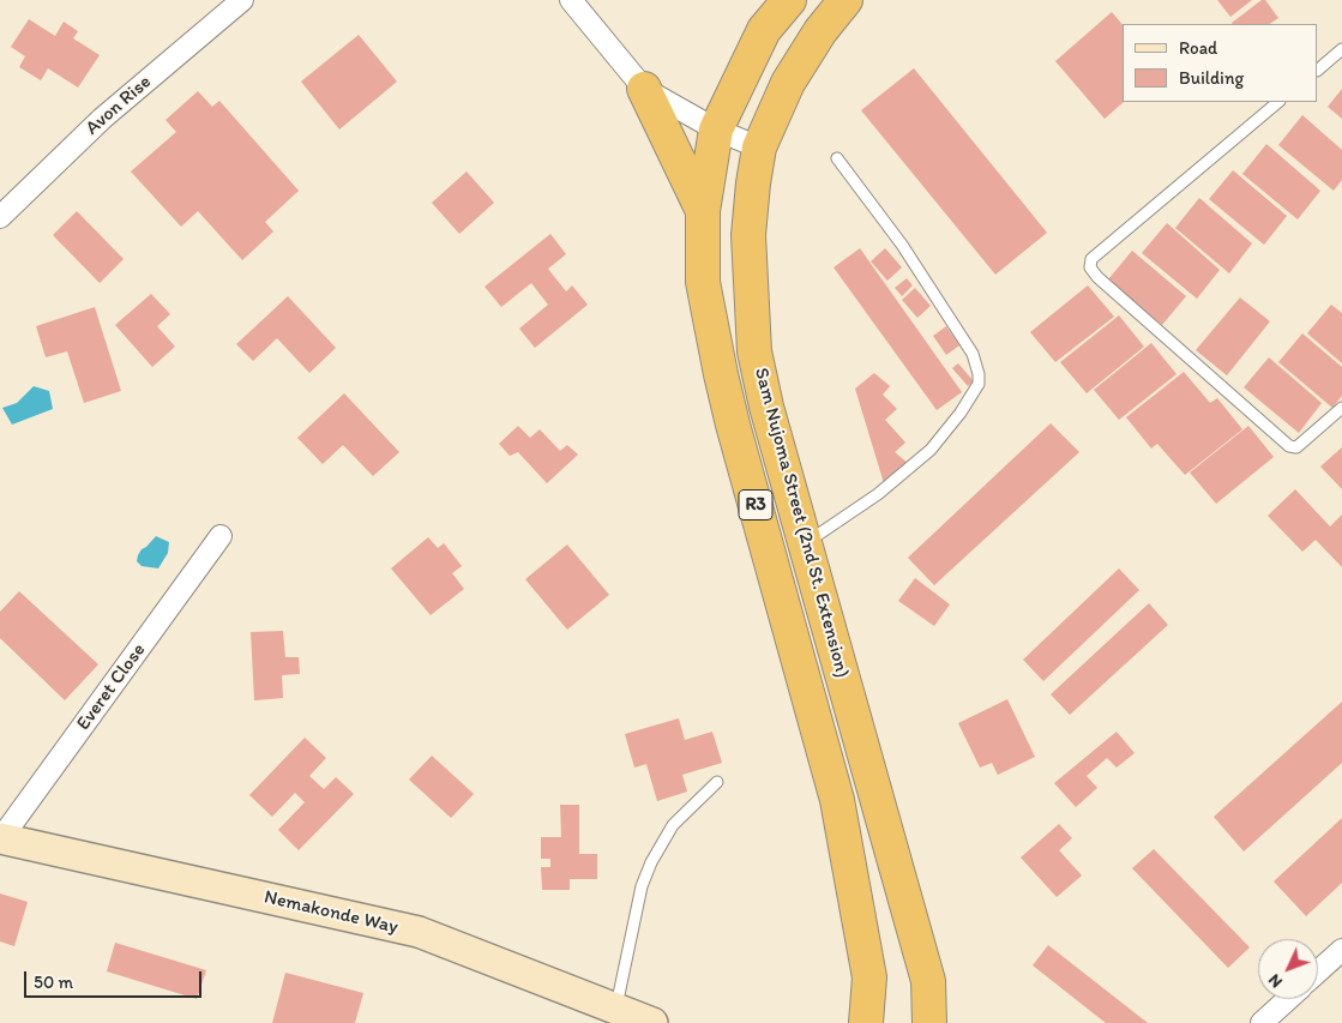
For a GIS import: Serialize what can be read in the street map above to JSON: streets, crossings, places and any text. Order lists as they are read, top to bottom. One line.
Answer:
{"streets":{"highway":["R3","Sam Nujoma Street (2nd St. Extension)"],"street":["Avon Rise","Everet Close","Nemakonde Way"]},"crossings":[["R3","Sam Nujoma Street (2nd St. Extension)"],["Everet Close","Nemakonde Way"]],"legend":["Road","Building"],"scale_bar":"50 m","north":"bottom left"}
